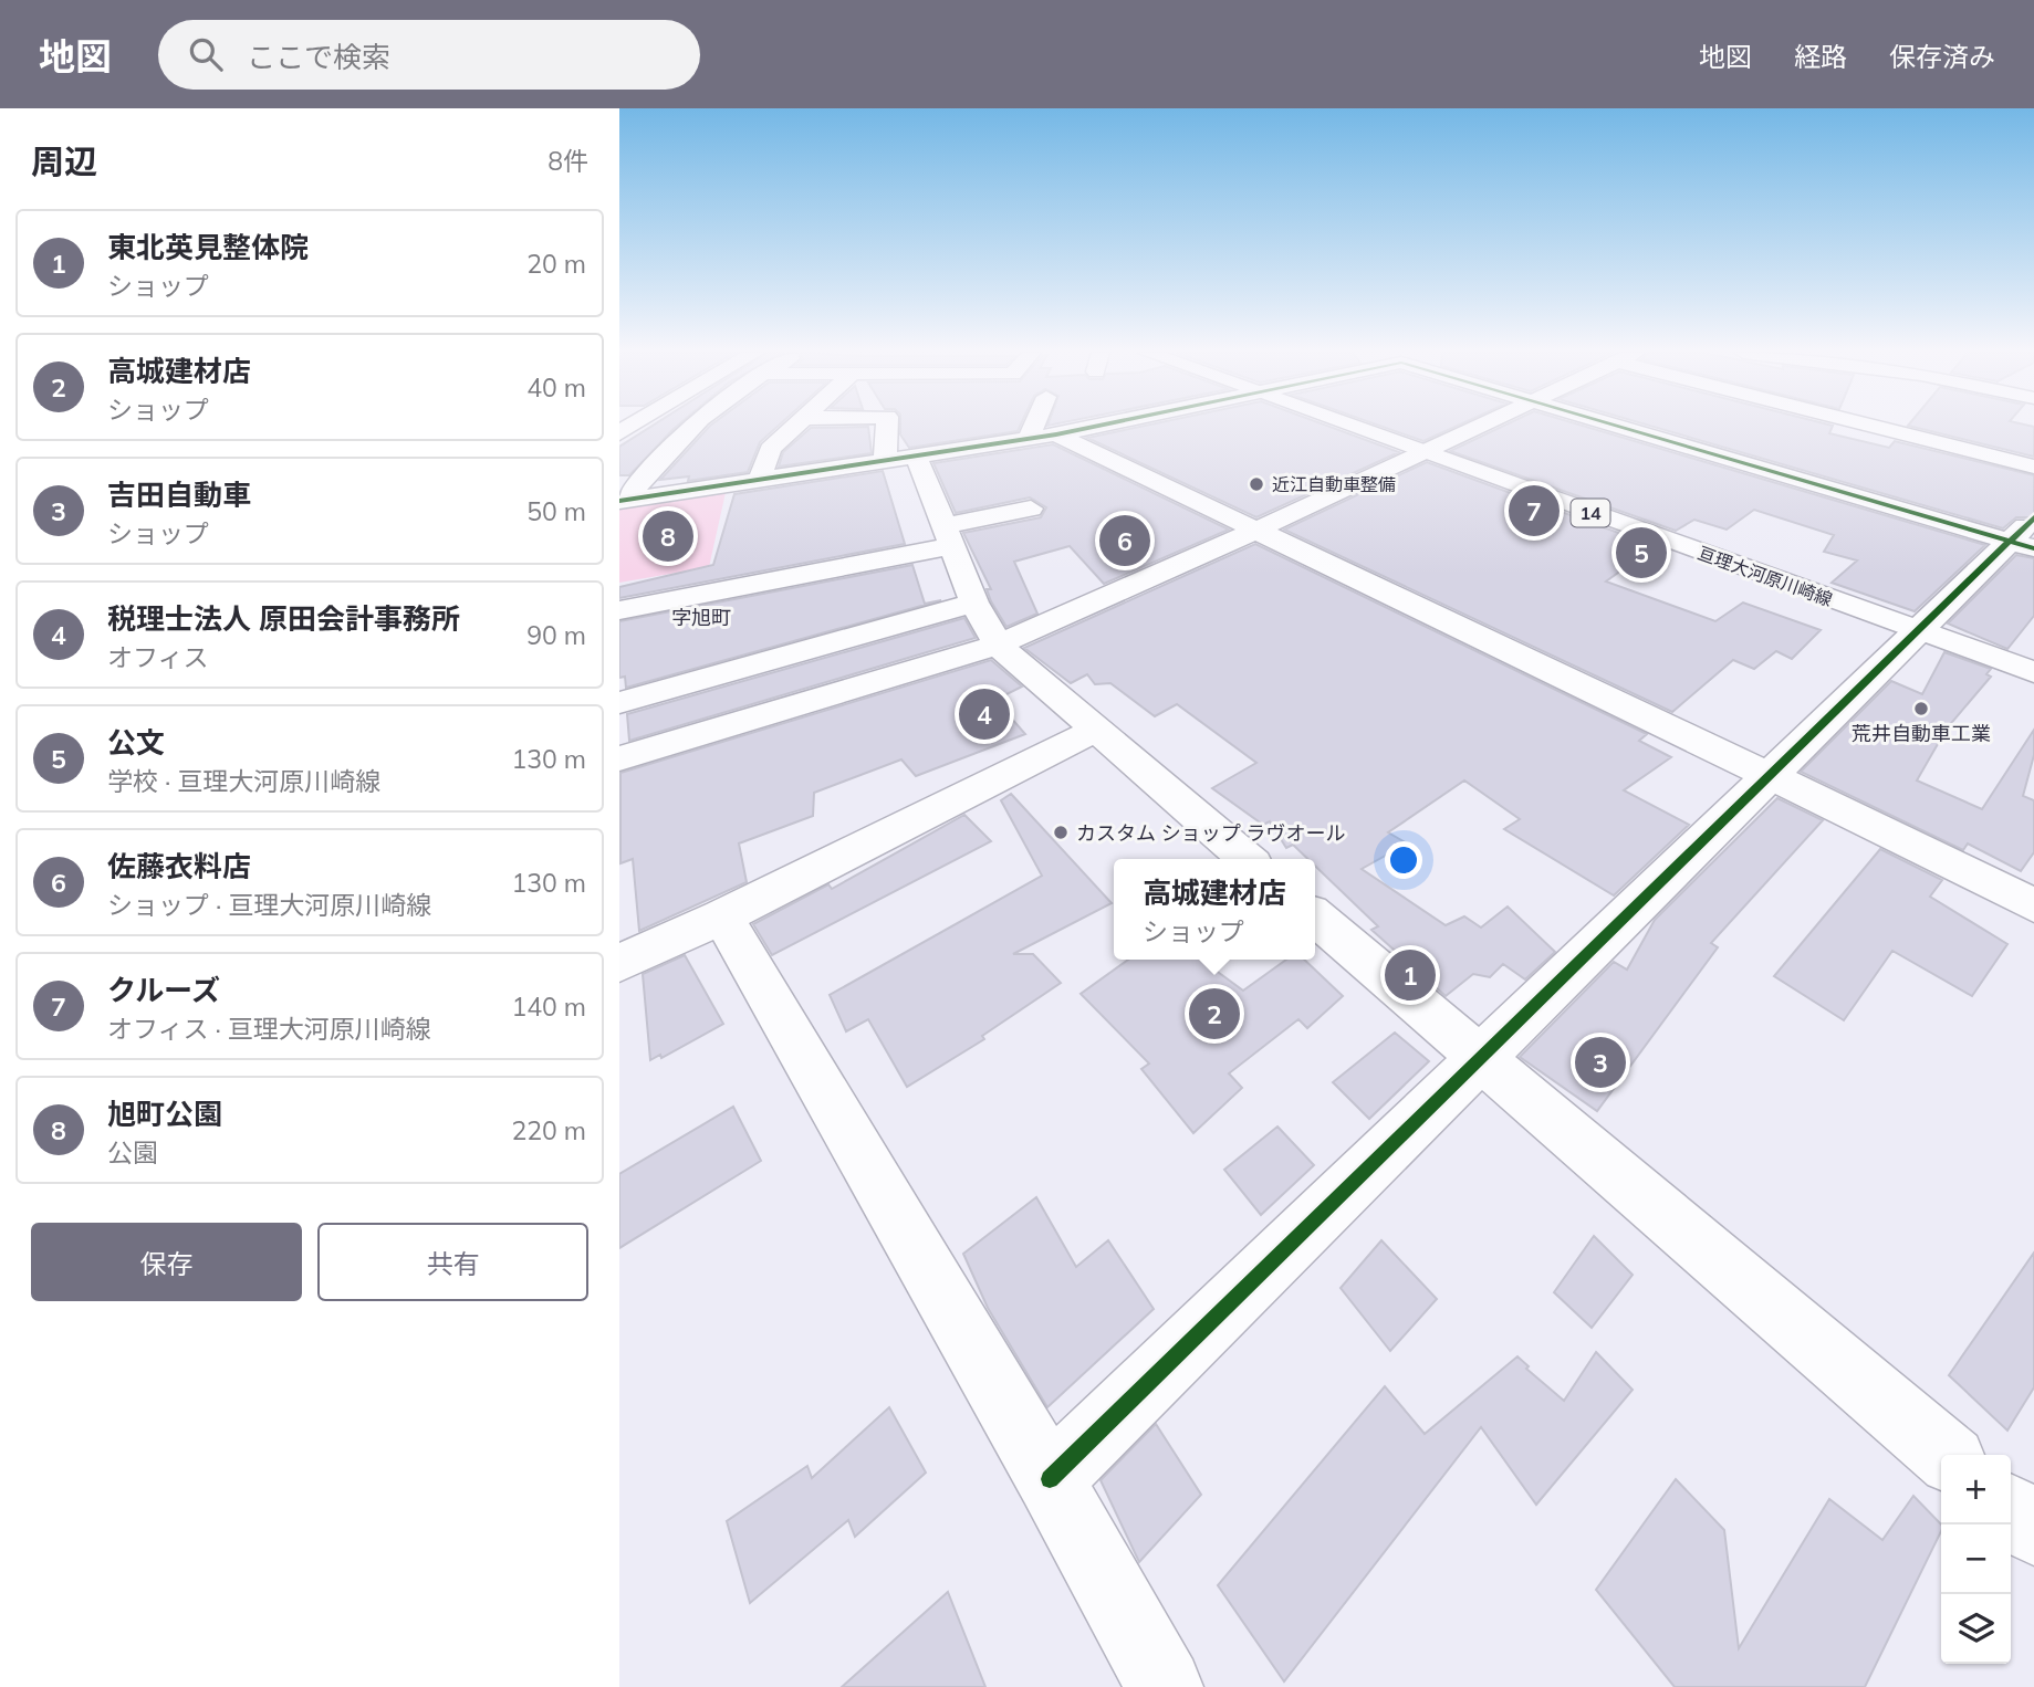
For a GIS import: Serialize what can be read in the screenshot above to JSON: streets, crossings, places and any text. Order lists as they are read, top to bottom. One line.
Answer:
{"streets":{"street":["14","亘理大河原川崎線"]},"districts":["字旭町"],"places":["近江自動車整備","荒井自動車工業","カスタム ショップ ラヴオール"],"page":{"header":"地図","search":"ここで検索","nav":["地図","経路","保存済み"],"heading":["周辺","8件"],"list":[{"mark":"1","name":"東北英見整体院","note":"ショップ","value":"20 m"},{"mark":"2","name":"高城建材店","note":"ショップ","value":"40 m"},{"mark":"3","name":"吉田自動車","note":"ショップ","value":"50 m"},{"mark":"4","name":"税理士法人 原田会計事務所","note":"オフィス","value":"90 m"},{"mark":"5","name":"公文","note":"学校 · 亘理大河原川崎線","value":"130 m"},{"mark":"6","name":"佐藤衣料店","note":"ショップ · 亘理大河原川崎線","value":"130 m"},{"mark":"7","name":"クルーズ","note":"オフィス · 亘理大河原川崎線","value":"140 m"},{"mark":"8","name":"旭町公園","note":"公園","value":"220 m"}],"pins":["7","8","6","5","4","1","2","3"],"popup":["高城建材店","ショップ"],"buttons":["保存","共有"],"map_buttons":["+","−"]}}
